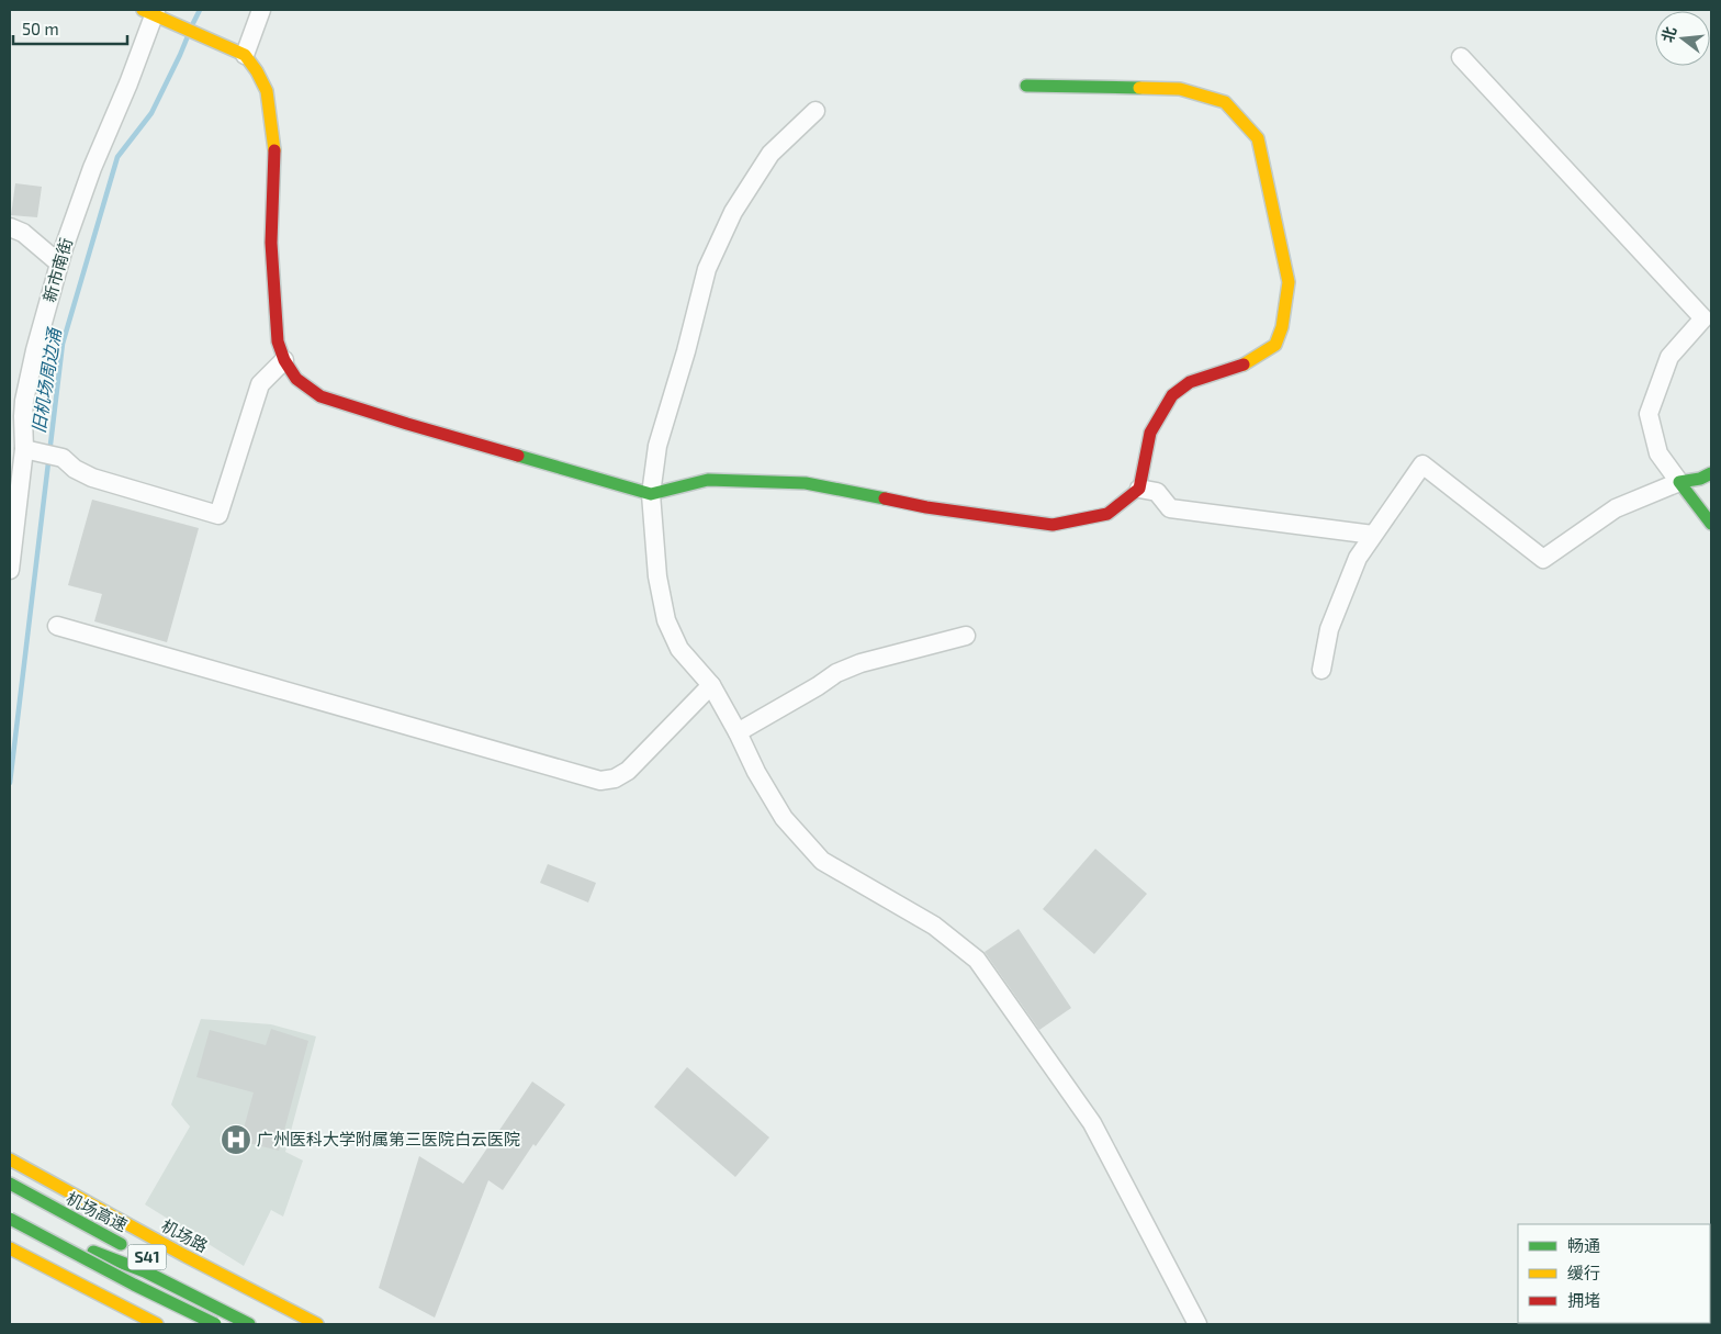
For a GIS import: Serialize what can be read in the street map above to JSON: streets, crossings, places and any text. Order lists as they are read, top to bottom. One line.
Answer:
{"streets":{"main road":["机场高速","机场路","S41"],"street":["新市南街"]},"water":["旧机场周边涌"],"places":{"hospital":["广州医科大学附属第三医院白云医院"]},"legend":["畅通","缓行","拥堵"],"scale_bar":"50 m","north":"left"}
